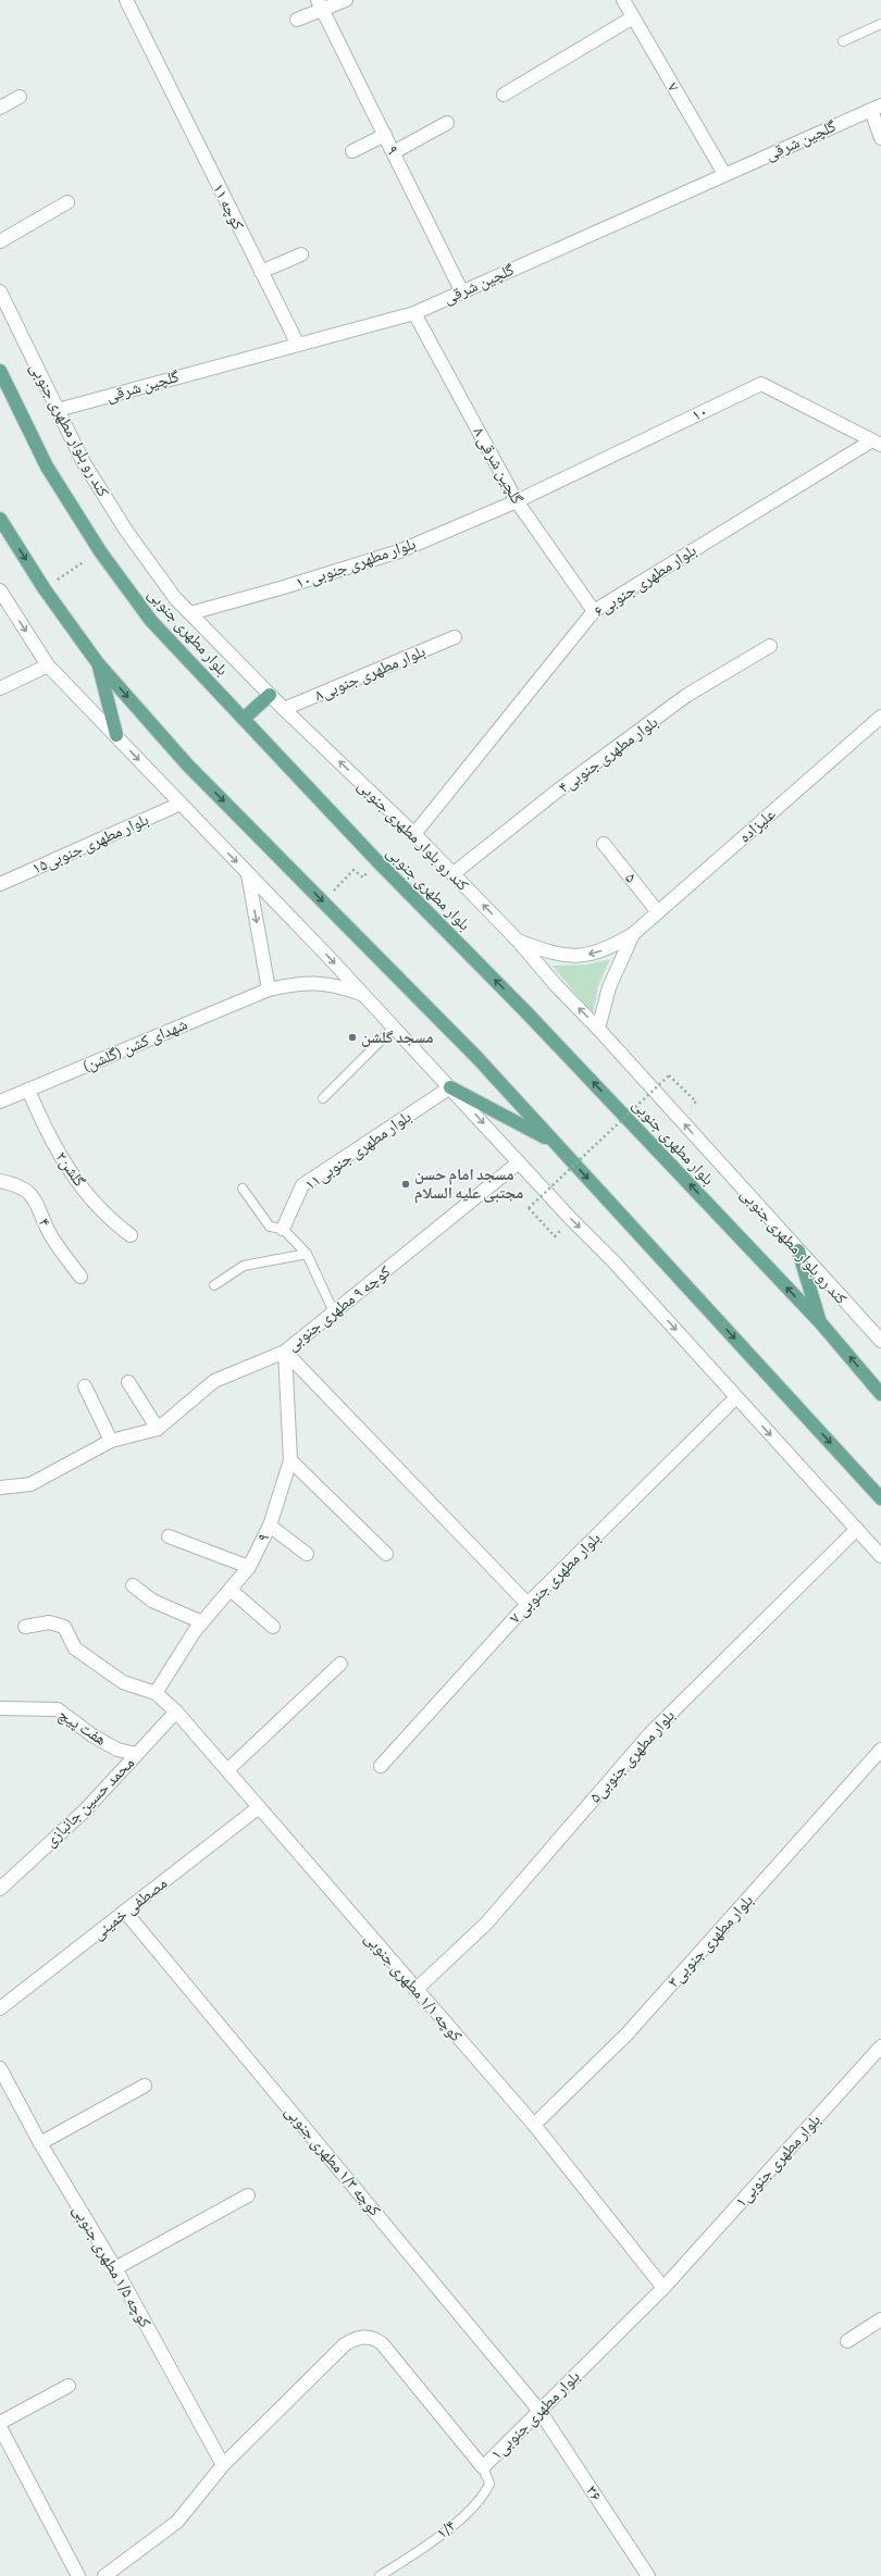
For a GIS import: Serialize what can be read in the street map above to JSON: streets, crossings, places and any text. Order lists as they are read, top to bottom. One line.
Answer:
{"streets":{"main road":["بلوار مطهری جنوبی"],"street":["۷","گلچین شرقی","۹","کوچه ۱۱","۱۰","کند رو بلوار مطهری جنوبی","۸ گلچین شرقی","بلوار مطهری جنوبی۱۰","بلوار مطهری جنوبی۶","۸بلوار مطهری جنوبی","بلوار مطهری جنوبی۴","علیزاده","بلوار مطهری جنوبی۱۵","۵","شهدای کشن (گلشن)","بلوار مطهری جنوبی۱۱","گلشن۲","۴","کوچه ۹ مطهری جنوبی","۷ بلوار مطهری جنوبی","هفت پیچ","۵بلوار مطهری جنوبی","محمد حسین جانبازی","مصطفی خمینی","بلوار مطهری جنوبی۳","کوچه ۱/۱ مطهری جنوبی","کوچه ۱/۳ مطهری جنوبی","۱بلوار مطهری جنوبی","کوچه ۱/۵ مطهری جنوبی","۳۶"],"lane":["۱/۴"]},"crossings":[["۷","گلچین شرقی"],["گلچین شرقی","۹"],["گلچین شرقی","کوچه ۱۱"],["گلچین شرقی","کند رو بلوار مطهری جنوبی"],["گلچین شرقی","۸ گلچین شرقی"],["۹","کوچه ۹ مطهری جنوبی"],["۹","کوچه ۱/۱ مطهری جنوبی"],["۱۰","۸ گلچین شرقی"],["۱۰","بلوار مطهری جنوبی۱۰"],["۱۰","بلوار مطهری جنوبی۶"],["کند رو بلوار مطهری جنوبی","بلوار مطهری جنوبی۱۰"],["کند رو بلوار مطهری جنوبی","بلوار مطهری جنوبی۶"],["کند رو بلوار مطهری جنوبی","۸بلوار مطهری جنوبی"],["کند رو بلوار مطهری جنوبی","بلوار مطهری جنوبی۴"],["کند رو بلوار مطهری جنوبی","علیزاده"],["۸ گلچین شرقی","بلوار مطهری جنوبی۱۰"],["۸ گلچین شرقی","بلوار مطهری جنوبی۶"],["علیزاده","۵"],["شهدای کشن (گلشن)","گلشن۲"],["هفت پیچ","محمد حسین جانبازی"],["۵بلوار مطهری جنوبی","کوچه ۱/۱ مطهری جنوبی"],["محمد حسین جانبازی","کوچه ۱/۱ مطهری جنوبی"],["مصطفی خمینی","کوچه ۱/۱ مطهری جنوبی"],["مصطفی خمینی","کوچه ۱/۳ مطهری جنوبی"],["بلوار مطهری جنوبی۳","کوچه ۱/۱ مطهری جنوبی"],["کوچه ۱/۱ مطهری جنوبی","۱بلوار مطهری جنوبی"],["کوچه ۱/۳ مطهری جنوبی","۱بلوار مطهری جنوبی"],["کوچه ۱/۳ مطهری جنوبی","۳۶"],["۱بلوار مطهری جنوبی","کوچه ۱/۵ مطهری جنوبی"],["۱بلوار مطهری جنوبی","۳۶"],["۱بلوار مطهری جنوبی","۱/۴"]],"one_way":["کند رو بلوار مطهری جنوبی"],"places":["مسجد گلشن","مسجد امام حسن مجتبی علیه السلام"]}
